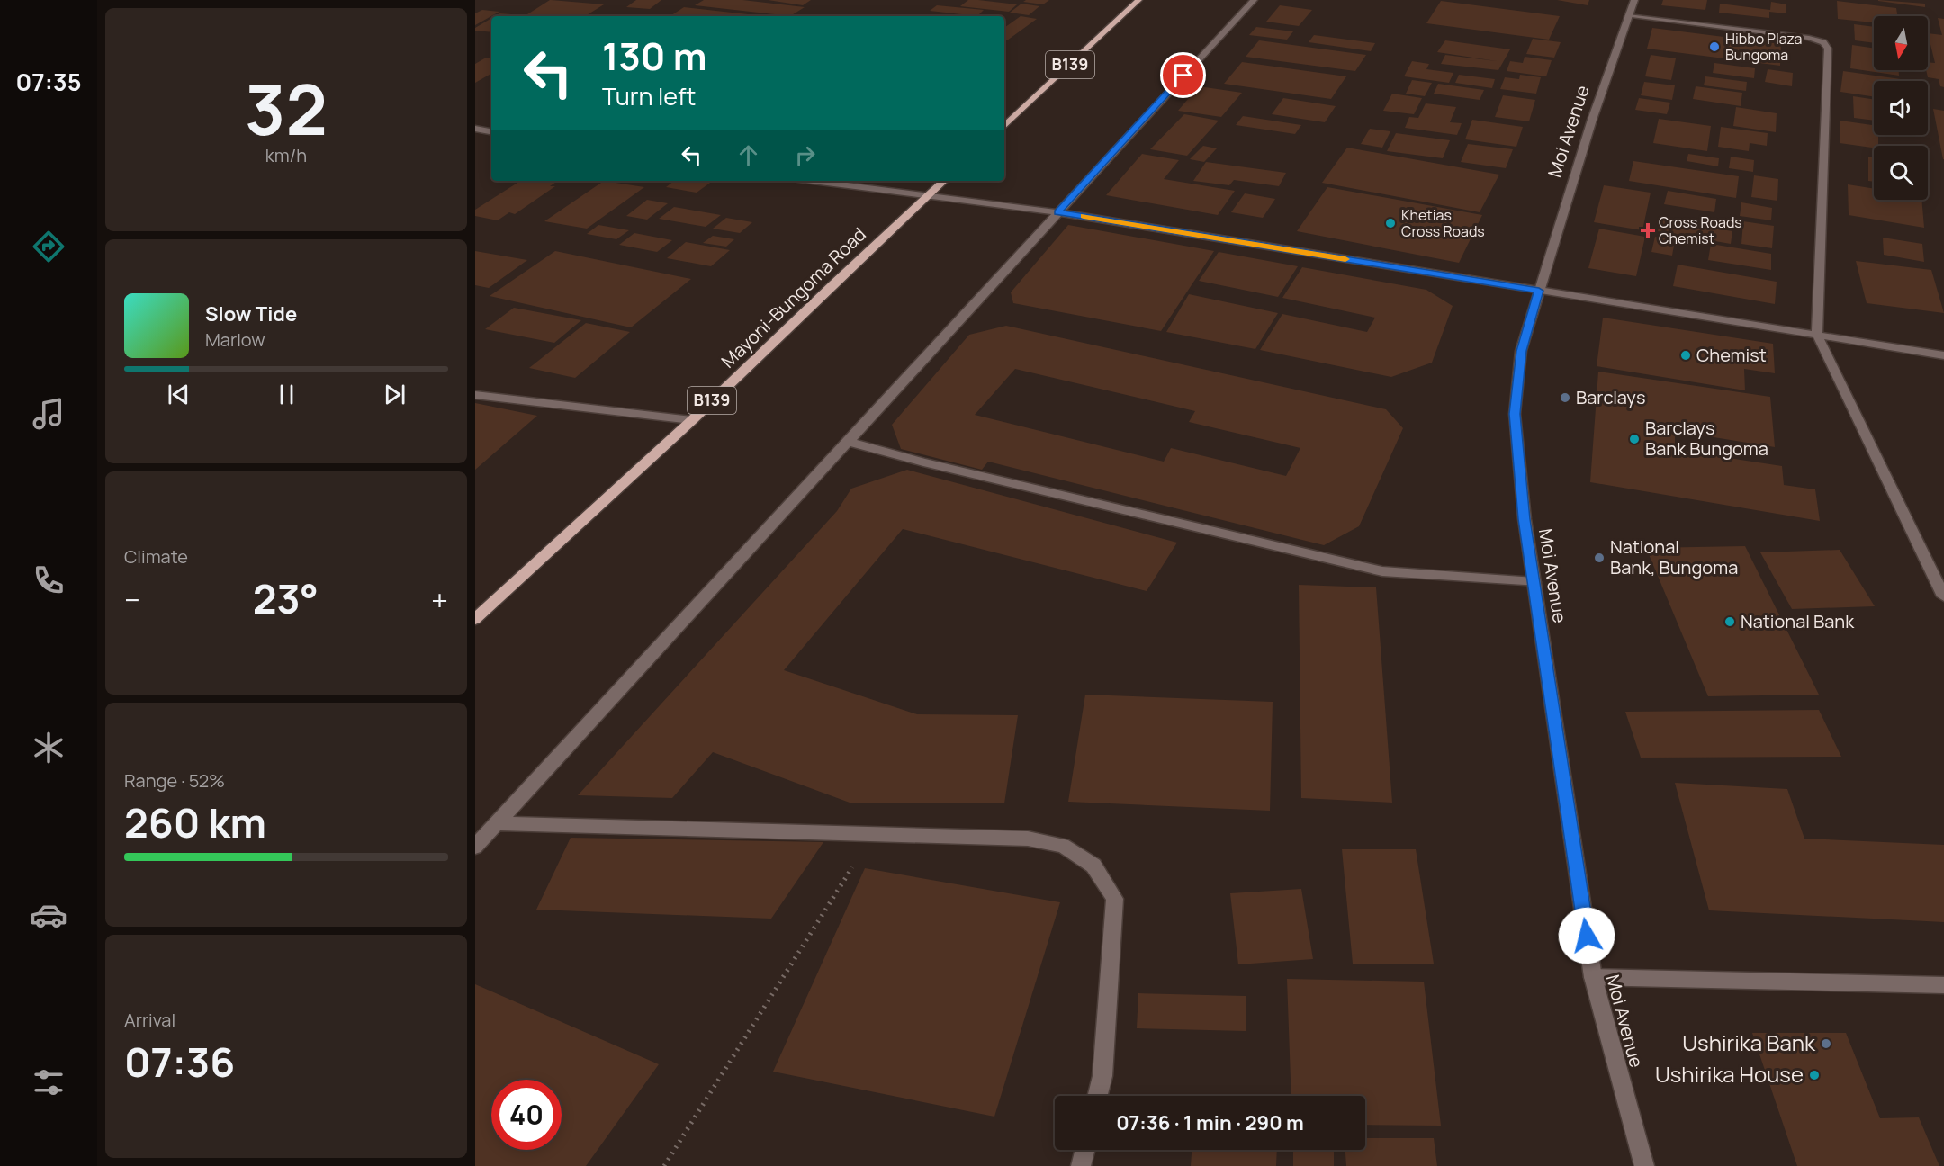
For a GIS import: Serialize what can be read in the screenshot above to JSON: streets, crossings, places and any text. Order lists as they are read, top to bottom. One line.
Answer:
{"streets":{"main road":["B139","Mayoni-Bungoma Road"],"street":["Moi Avenue"]},"places":{"other":["Hibbo Plaza Bungoma","Khetias Cross Roads","Chemist","Barclays","Barclays Bank Bungoma","National Bank, Bungoma","National Bank","Ushirika Bank","Ushirika House"],"health":["Cross Roads Chemist"]},"north":"bottom","page":{"tabs":"07:35","tile":[["32","km/h"],"Climate",["Range · 52%","260 km"],["Arrival","07:36"]],"turn":["130 m","Turn left"],"song":["Slow Tide","Marlow"],"heat":["−","23°","+"],"limit":"40","trip":"07:36 · 1 min · 290 m"}}
